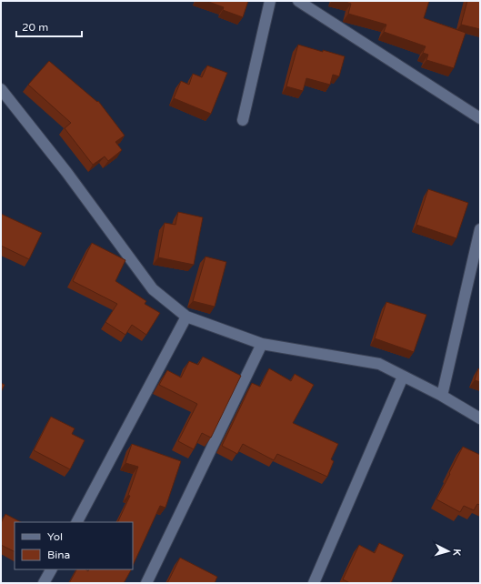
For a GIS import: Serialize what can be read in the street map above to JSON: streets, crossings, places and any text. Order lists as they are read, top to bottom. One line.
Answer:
{"legend":["Yol","Bina"],"scale_bar":"20 m","north":"right"}
